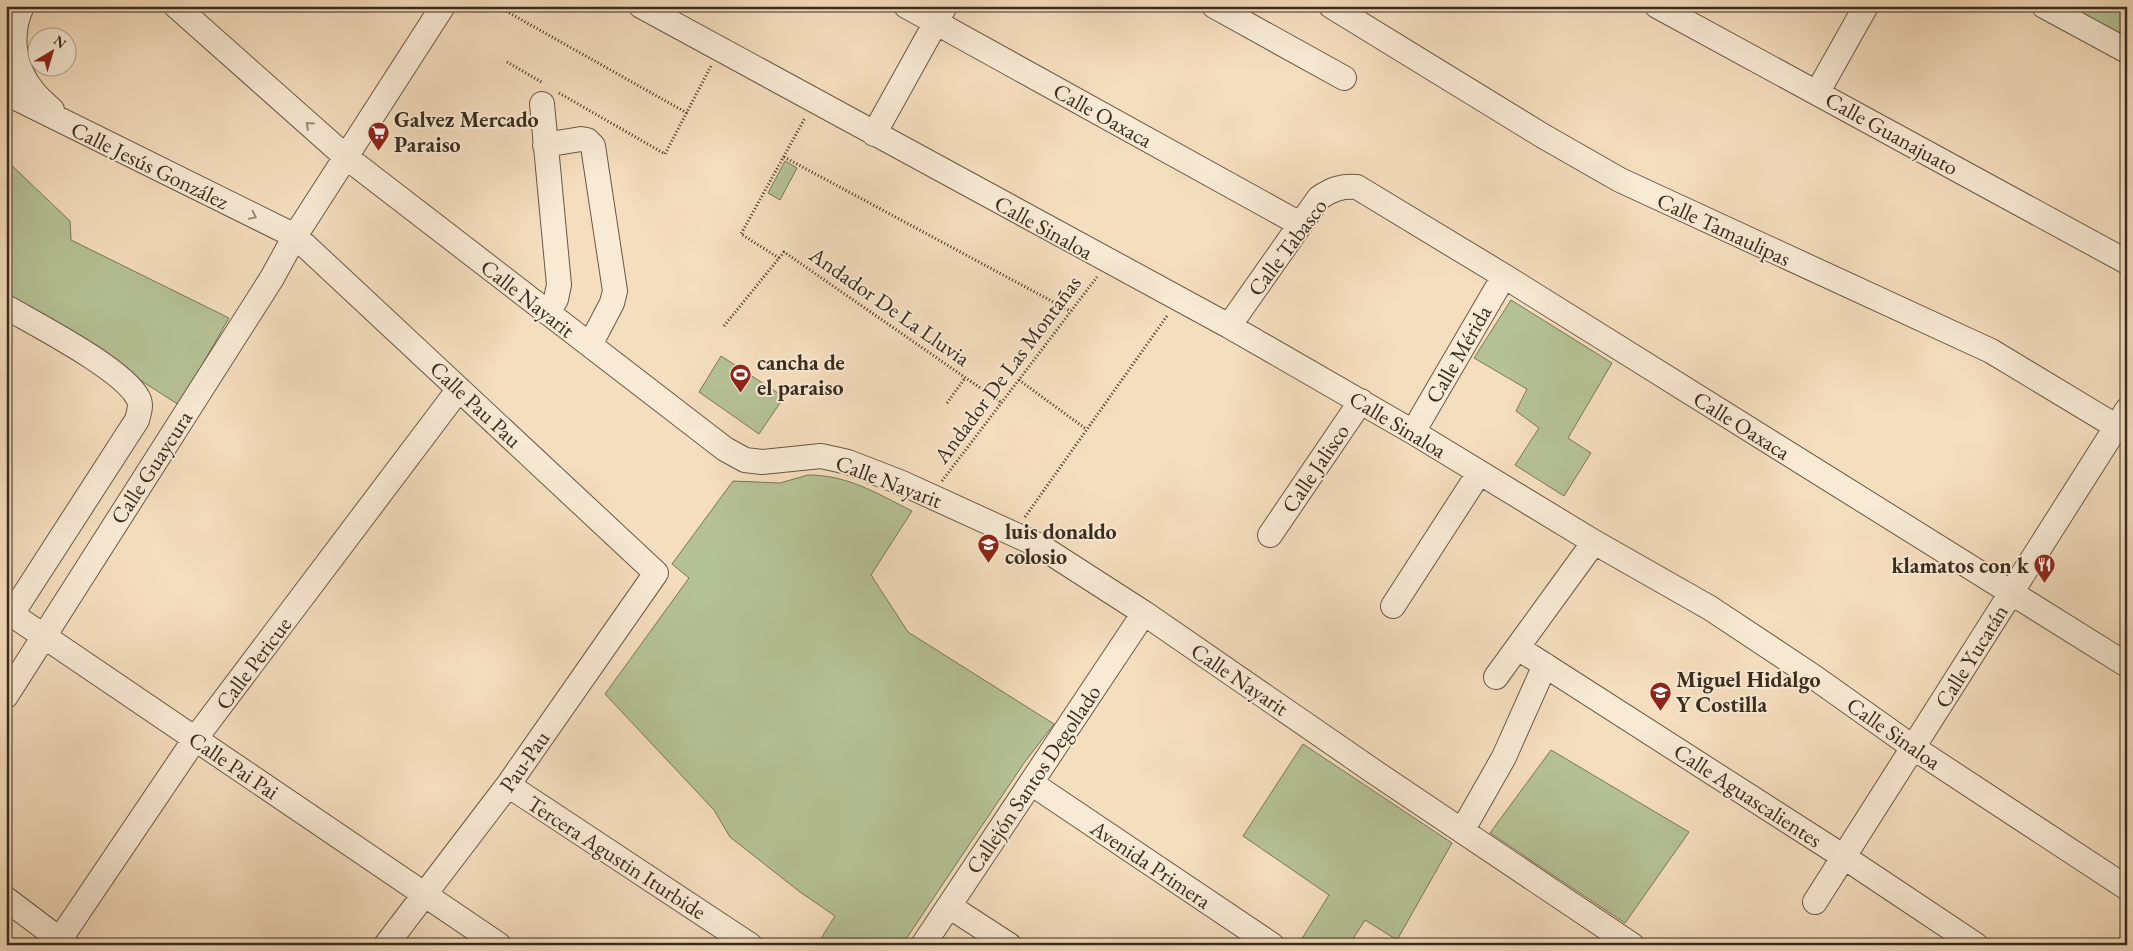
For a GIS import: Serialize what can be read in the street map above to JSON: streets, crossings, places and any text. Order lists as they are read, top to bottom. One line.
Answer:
{"streets":{"street":["Calle Oaxaca","Calle Guanajuato","Calle Jesús González","Calle Sinaloa","Calle Tamaulipas","Calle Tabasco","Calle Nayarit","Calle Mérida","Calle Pau Pau","Calle Guaycura","Calle Jalisco","Calle Yucatán","Calle Pericue","Pau-Pau","Calle Pai Pai","Callejón Santos Degollado","Calle Aguascalientes","Tercera Agustin Iturbide","Avenida Primera"],"path":["Andador De La Lluvia","Andador De Las Montañas"]},"crossings":[["Calle Oaxaca","Calle Tabasco"],["Calle Oaxaca","Calle Mérida"],["Calle Oaxaca","Calle Yucatán"],["Calle Jesús González","Calle Pau Pau"],["Calle Jesús González","Calle Guaycura"],["Calle Sinaloa","Calle Tabasco"],["Calle Sinaloa","Calle Mérida"],["Calle Sinaloa","Andador De Las Montañas"],["Calle Sinaloa","Calle Jalisco"],["Calle Sinaloa","Calle Yucatán"],["Calle Tamaulipas","Calle Yucatán"],["Calle Nayarit","Andador De Las Montañas"],["Calle Nayarit","Calle Guaycura"],["Calle Nayarit","Callejón Santos Degollado"],["Andador De La Lluvia","Andador De Las Montañas"],["Calle Pau Pau","Calle Guaycura"],["Calle Pau Pau","Calle Pericue"],["Calle Pau Pau","Pau-Pau"],["Calle Guaycura","Calle Pai Pai"],["Calle Yucatán","Calle Aguascalientes"],["Calle Pericue","Calle Pai Pai"],["Pau-Pau","Calle Pai Pai"],["Pau-Pau","Tercera Agustin Iturbide"],["Callejón Santos Degollado","Avenida Primera"]],"one_way":["Calle Jesús González"],"places":{"supermarket":["Galvez Mercado Paraiso"],"sports":["cancha de el paraiso"],"school or university":["luis donaldo colosio","Miguel Hidalgo Y Costilla"],"restaurant":["klamatos con k"]},"north":"top right"}
